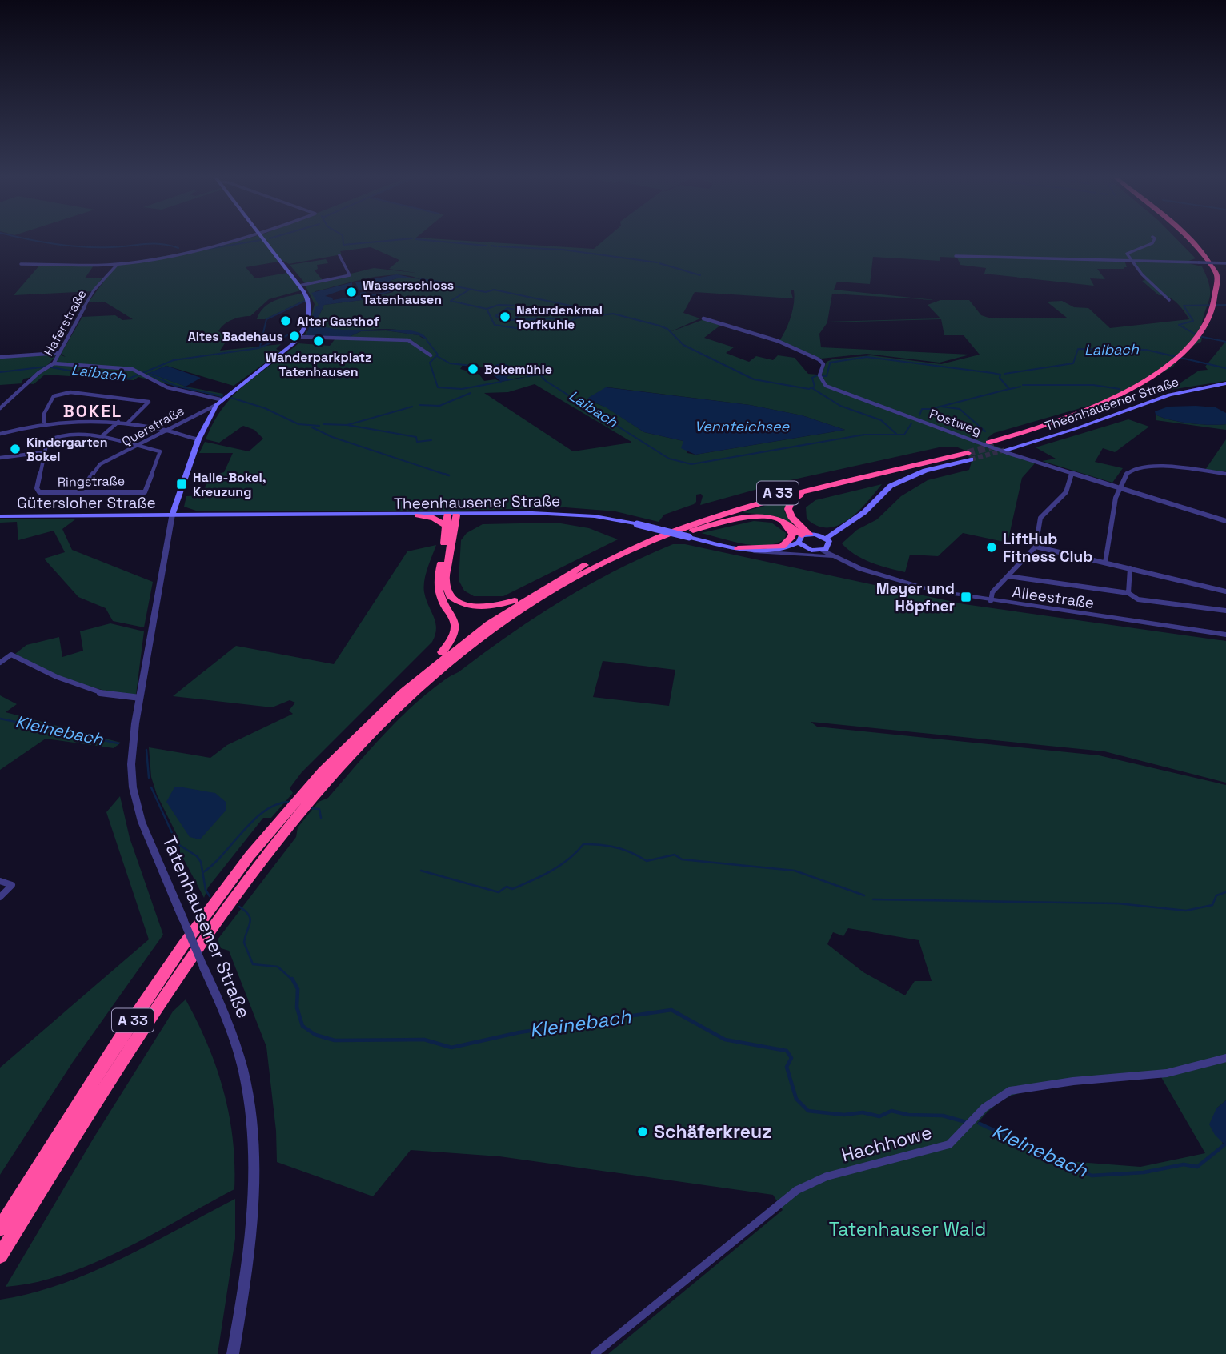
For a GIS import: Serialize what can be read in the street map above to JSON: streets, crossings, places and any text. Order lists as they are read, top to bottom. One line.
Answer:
{"streets":{"highway":["A 33"],"main road":["Theenhausener Straße","Gütersloher Straße"],"street":["Haferstraße","Postweg","Querstraße","Ringstraße","Alleestraße","Tatenhausener Straße","Hachhowe"]},"crossings":[["Theenhausener Straße","Postweg"],["Theenhausener Straße","Gütersloher Straße"],["Theenhausener Straße","Tatenhausener Straße"],["Querstraße","Ringstraße"],["Gütersloher Straße","Tatenhausener Straße"]],"districts":["BOKEL"],"water":["Laibach","Vennteichsee","Kleinebach"],"parks":["Tatenhauser Wald"],"places":{"other":["Wasserschloss Tatenhausen","Naturdenkmal Torfkuhle","Alter Gasthof","Altes Badehaus","Wanderparkplatz Tatenhausen","Bokemühle","Kindergarten Bokel","LiftHub Fitness Club","Schäferkreuz"],"transit":["Halle-Bokel, Kreuzung","Meyer und Höpfner"]}}
